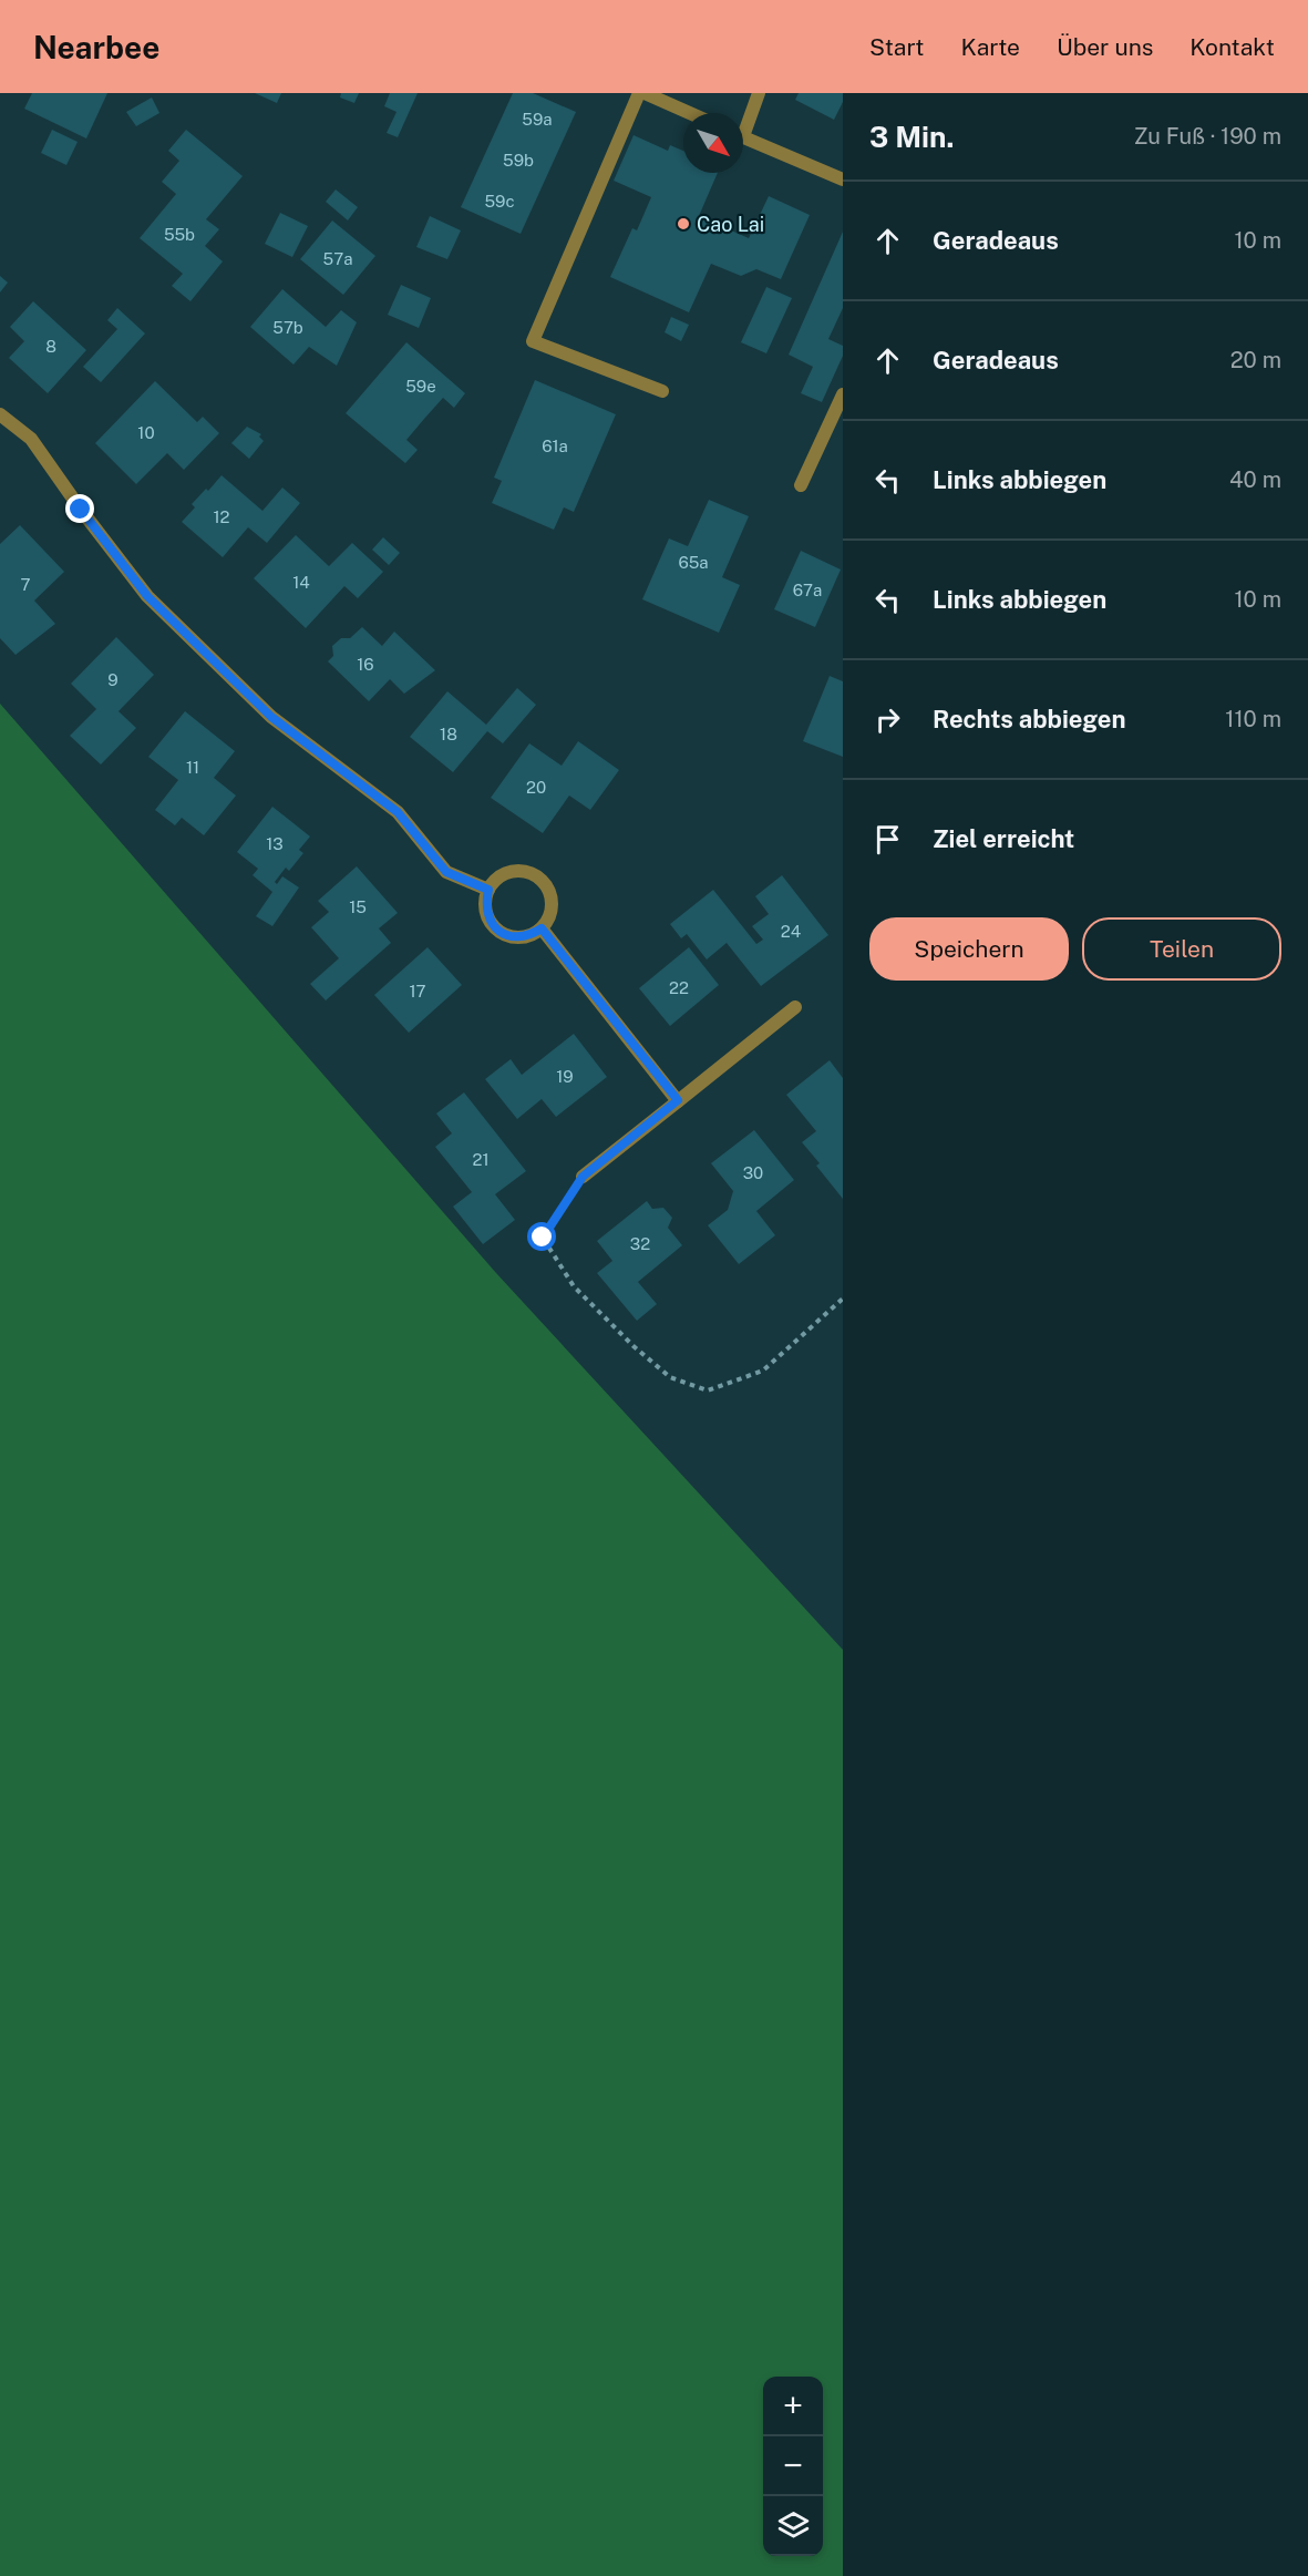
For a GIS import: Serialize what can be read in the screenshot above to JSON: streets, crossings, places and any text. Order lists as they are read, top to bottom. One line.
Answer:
{"places":["Cao Lai"],"house_numbers":["59a","59b","59c","55b","57a","57b","8","59e","10","61a","12","65a","14","7","67a","16","9","18","11","20","13","15","24","22","17","19","21","30","32"],"north":"bottom right","page":{"header":"Nearbee","nav":["Start","Karte","Über uns","Kontakt"],"heading":["3 Min.","Zu Fuß · 190 m"],"list":[["Geradeaus","10 m"],["Geradeaus","20 m"],["Links abbiegen","40 m"],["Links abbiegen","10 m"],["Rechts abbiegen","110 m"],"Ziel erreicht"],"buttons":["Speichern","Teilen"],"map_buttons":["+","−"]}}
